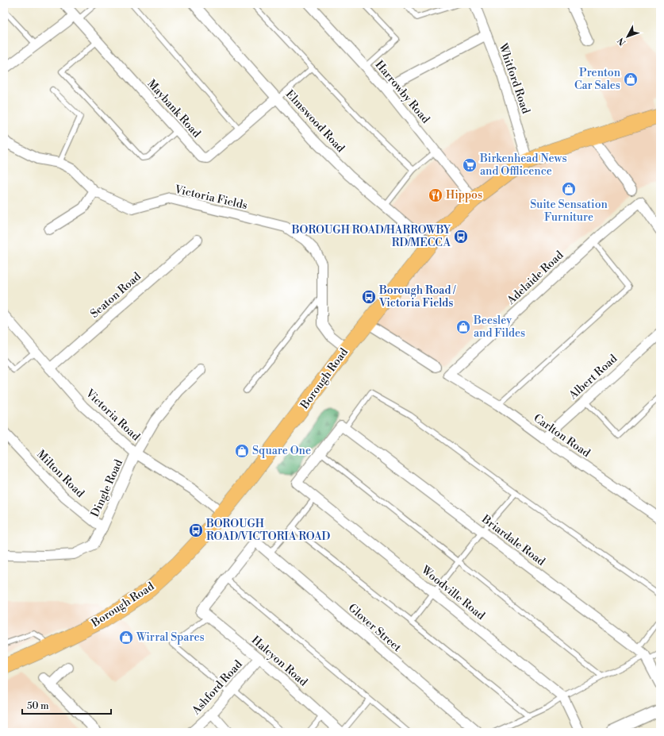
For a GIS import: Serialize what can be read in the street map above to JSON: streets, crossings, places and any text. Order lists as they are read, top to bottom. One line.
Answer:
{"streets":{"highway":["Borough Road"],"street":["Whitford Road","Harrowby Road","Maybank Road","Elmswood Road","Victoria Fields","Adelaide Road","Seaton Road","Albert Road","Victoria Road","Carlton Road","Milton Road","Dingle Road","Briardale Road","Woodville Road","Glover Street","Halcyon Road","Ashford Road"]},"crossings":[["Whitford Road","Borough Road"],["Harrowby Road","Borough Road"],["Maybank Road","Elmswood Road"],["Elmswood Road","Borough Road"],["Victoria Fields","Borough Road"],["Adelaide Road","Carlton Road"],["Seaton Road","Victoria Road"],["Albert Road","Carlton Road"],["Borough Road","Victoria Road"],["Victoria Road","Dingle Road"],["Milton Road","Dingle Road"],["Glover Street","Halcyon Road"],["Halcyon Road","Ashford Road"]],"places":{"shop":["Prenton Car Sales","Suite Sensation Furniture","Beesley and Fildes","Square One","Wirral Spares"],"supermarket":["Birkenhead News and Offlicence"],"restaurant":["Hippos"],"bus stop":["BOROUGH ROAD/HARROWBY RD/MECCA","Borough Road / Victoria Fields","BOROUGH ROAD/VICTORIA ROAD"]},"scale_bar":"50 m","north":"bottom left"}
